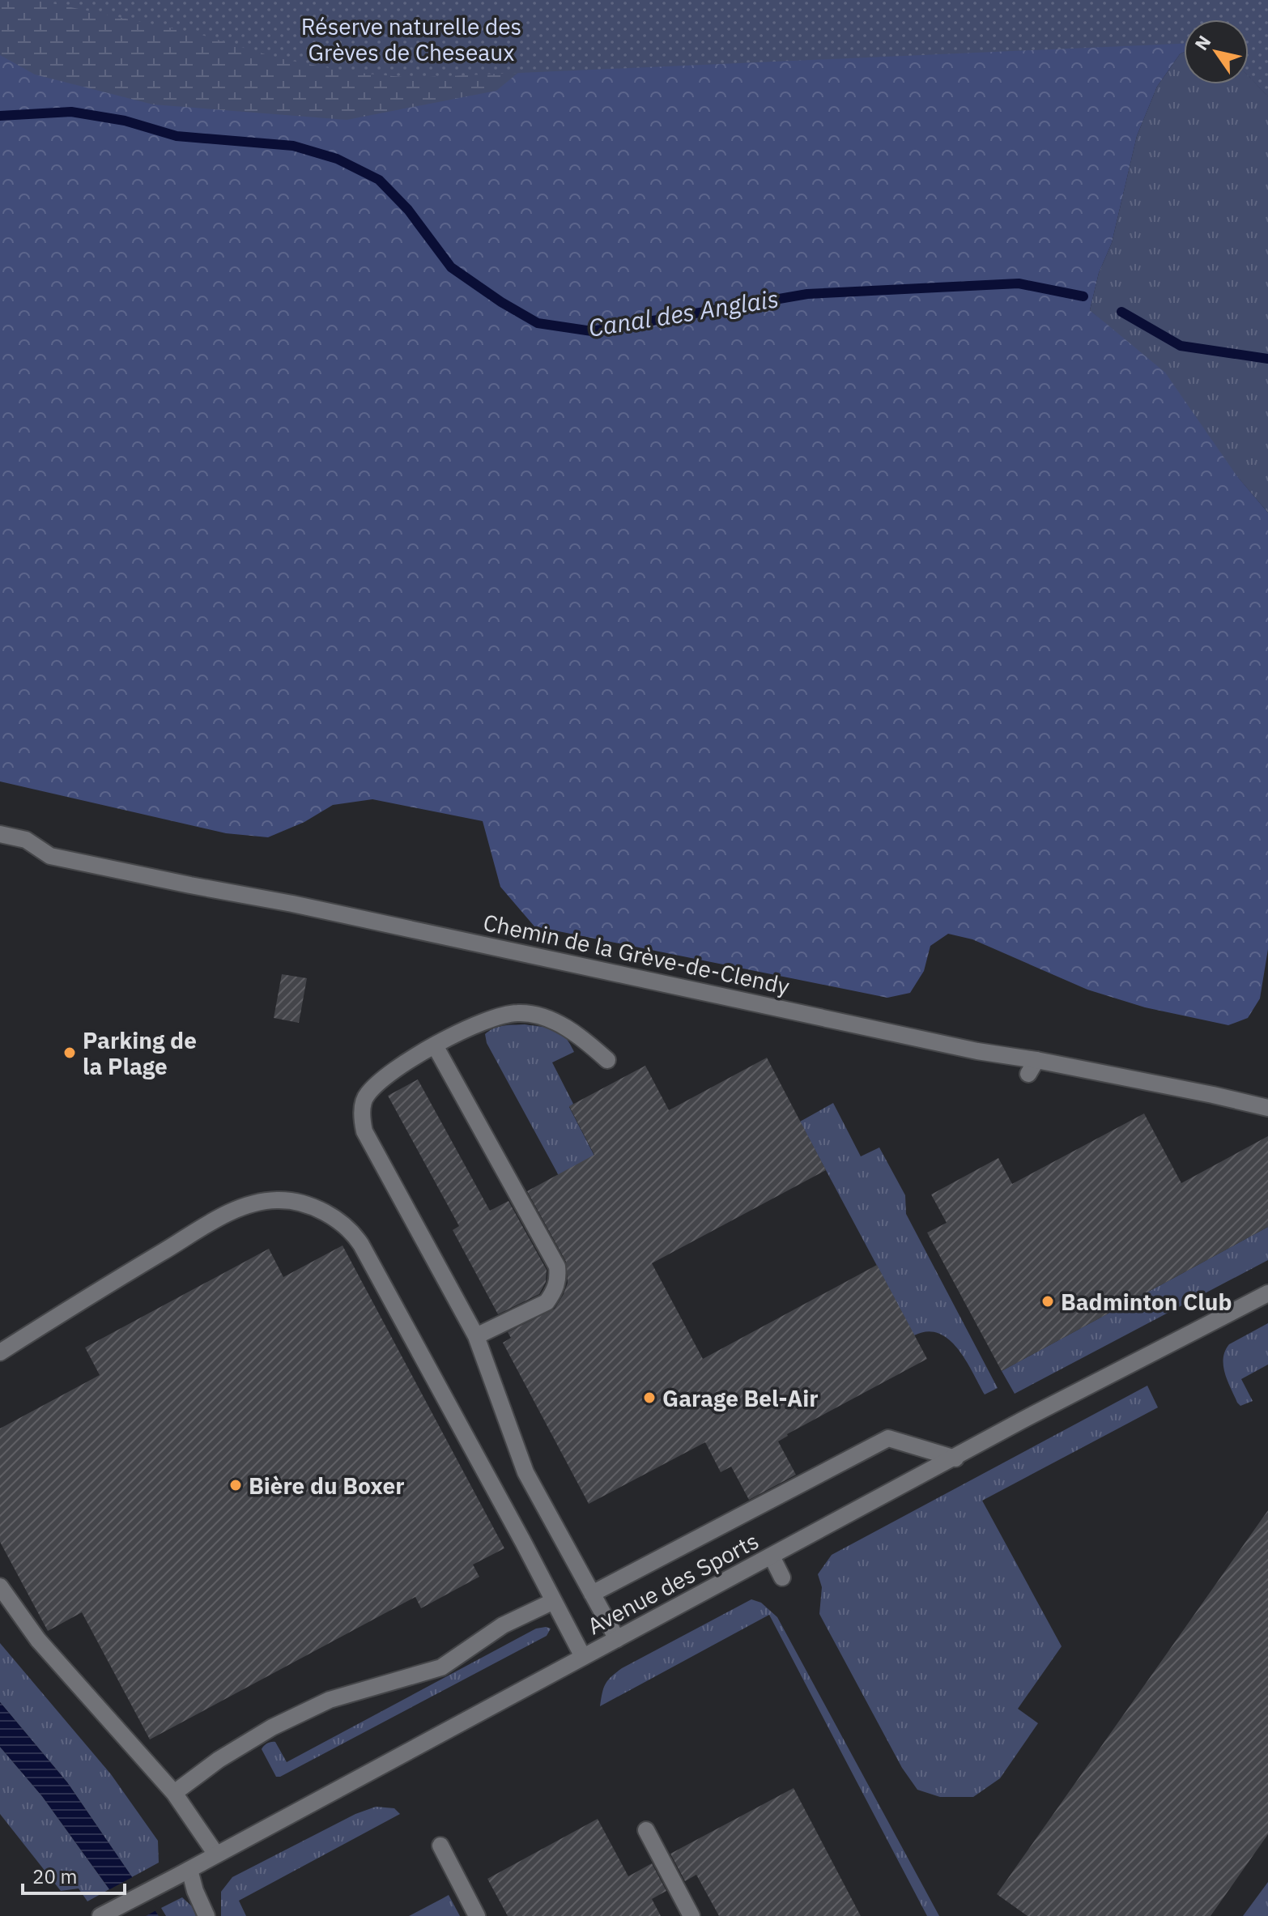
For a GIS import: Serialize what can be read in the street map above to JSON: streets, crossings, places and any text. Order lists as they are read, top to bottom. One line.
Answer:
{"streets":{"street":["Chemin de la Grève-de-Clendy","Avenue des Sports"]},"water":["Canal des Anglais"],"parks":["Réserve naturelle des Grèves de Cheseaux"],"places":["Parking de la Plage","Badminton Club","Garage Bel-Air","Bière du Boxer"],"scale_bar":"20 m","north":"top left"}
